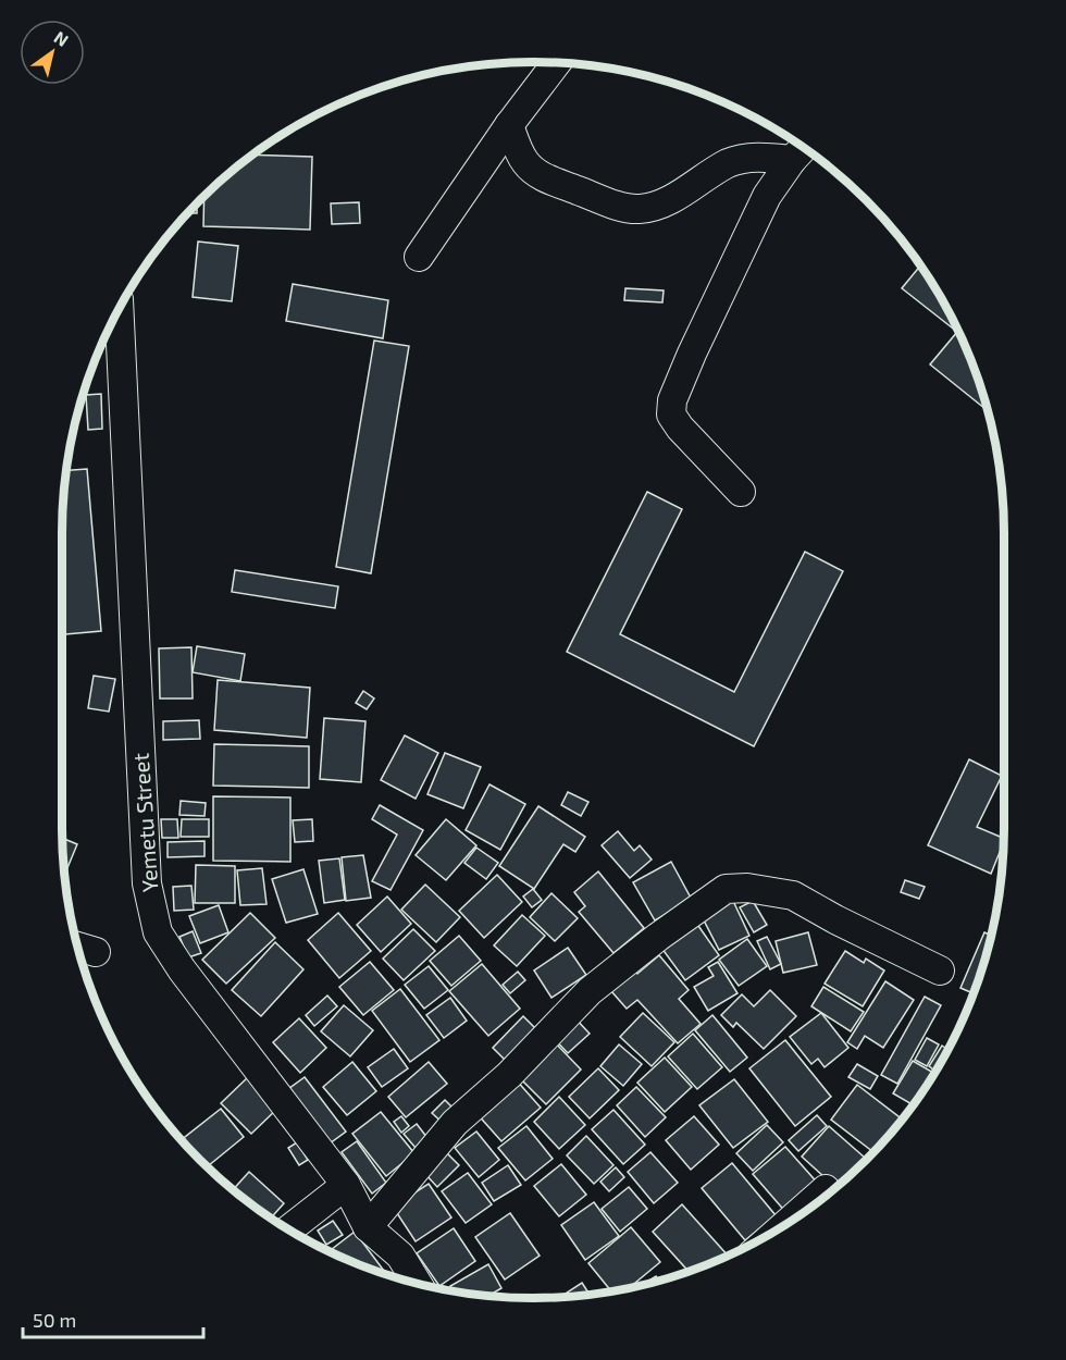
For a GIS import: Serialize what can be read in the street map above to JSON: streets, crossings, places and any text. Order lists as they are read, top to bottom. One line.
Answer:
{"streets":{"street":["Yemetu Street"]},"scale_bar":"50 m","north":"top right"}
